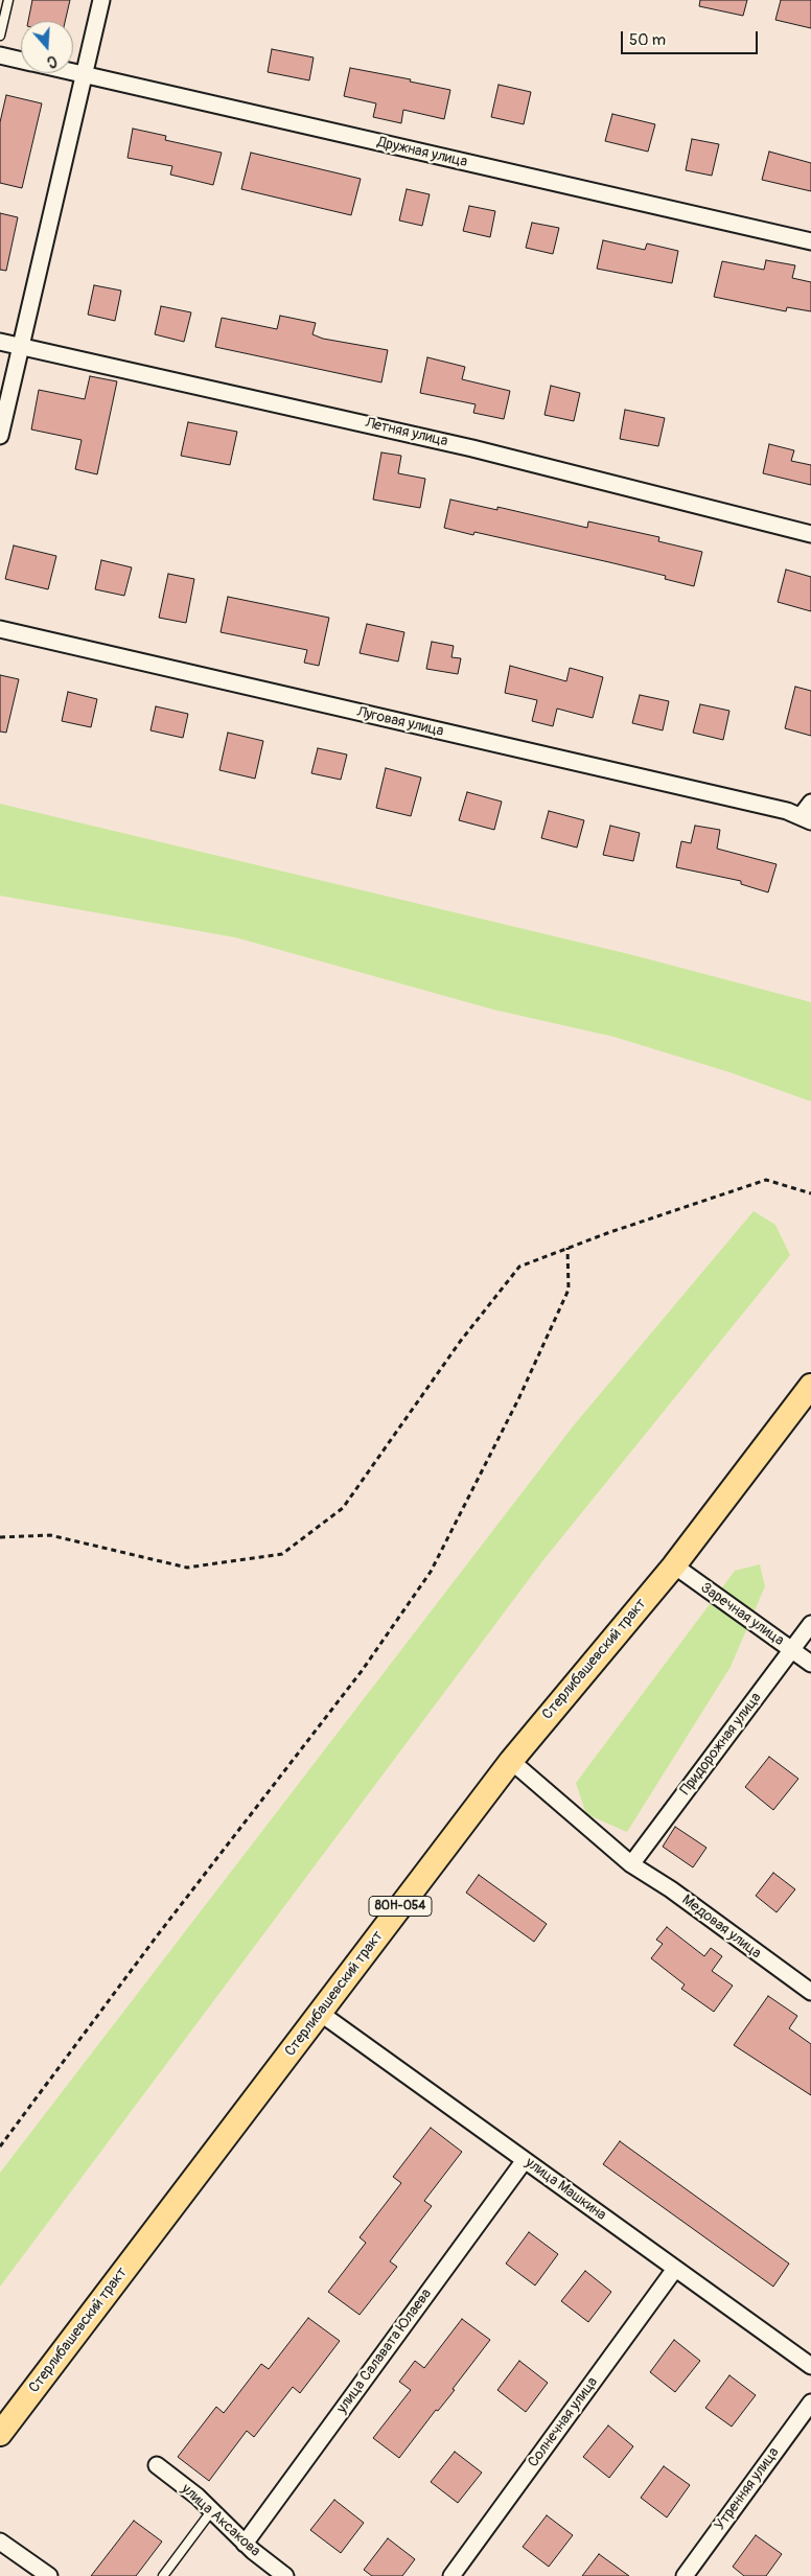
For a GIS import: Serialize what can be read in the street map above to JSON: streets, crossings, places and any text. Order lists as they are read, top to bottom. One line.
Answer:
{"streets":{"main road":["Стерлибашевский тракт","80Н-054"],"street":["Дружная улица","Летняя улица","Луговая улица","Заречная улица","Придорожная улица","Медовая улица","улица Машкина","улица Салавата Юлаева","Солнечная улица","Утренняя улица","улица Аксакова"]},"crossings":[["Заречная улица","Стерлибашевский тракт"],["Заречная улица","Придорожная улица"],["Стерлибашевский тракт","Медовая улица"],["Стерлибашевский тракт","улица Машкина"],["Придорожная улица","Медовая улица"],["улица Машкина","улица Салавата Юлаева"],["улица Машкина","Солнечная улица"],["улица Салавата Юлаева","улица Аксакова"]],"scale_bar":"50 m","north":"bottom"}
